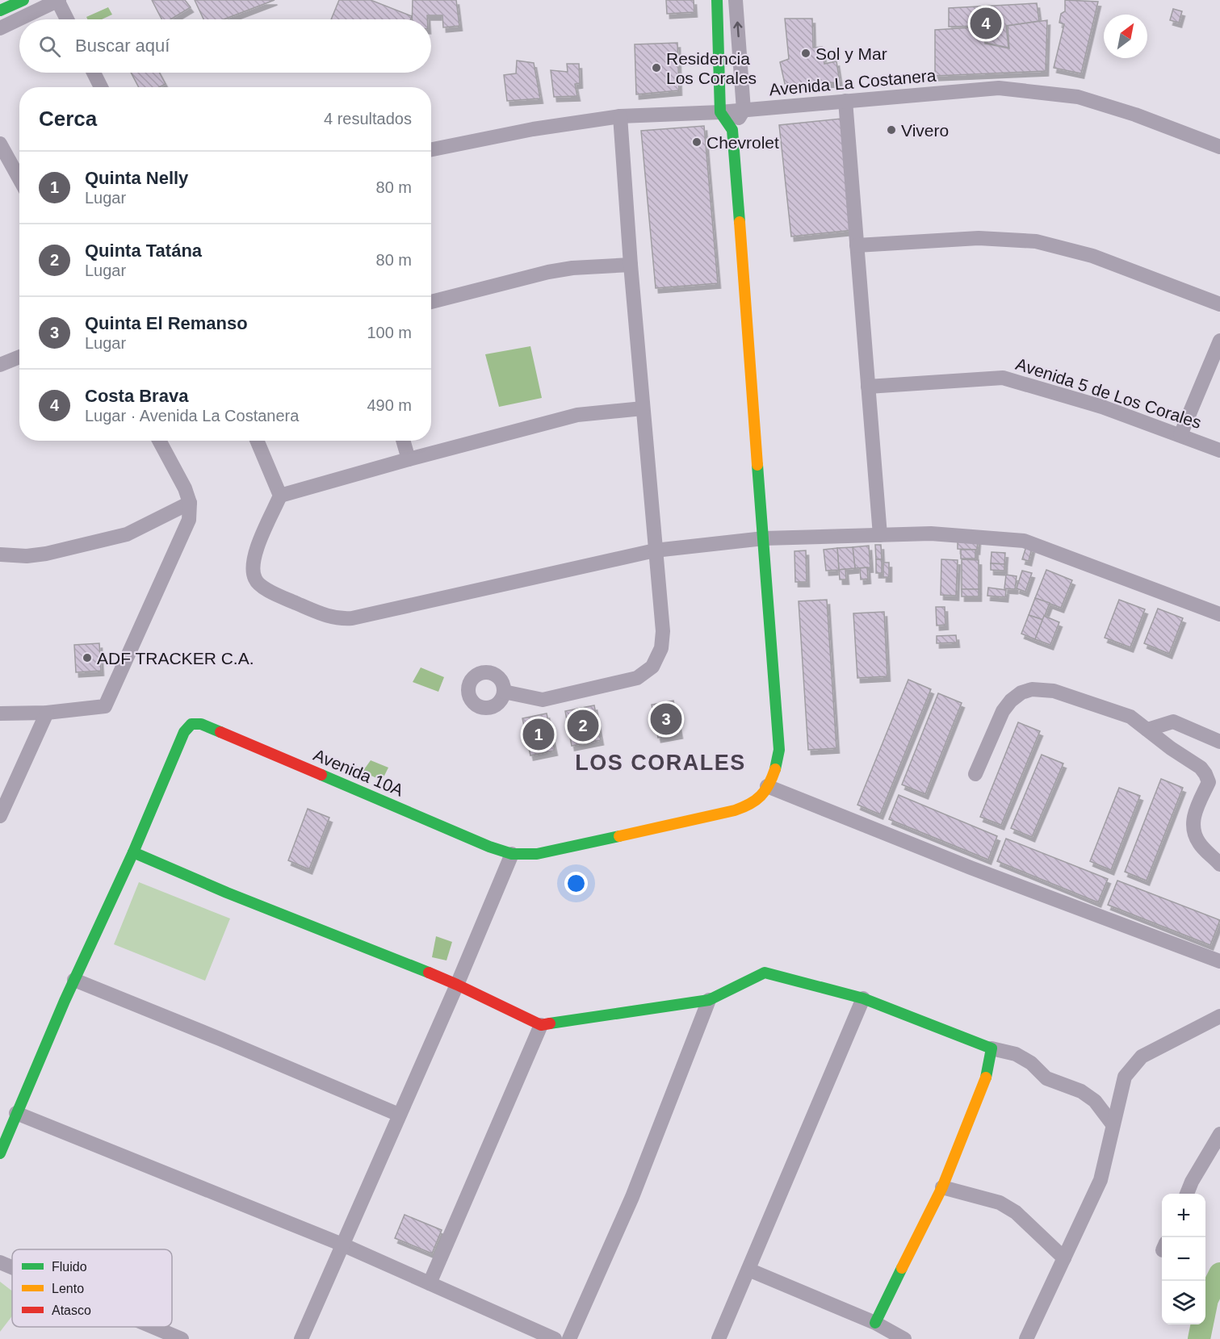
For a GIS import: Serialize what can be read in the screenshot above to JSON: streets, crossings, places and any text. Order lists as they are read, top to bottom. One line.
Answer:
{"streets":{"street":["Avenida La Costanera","Avenida 5 de Los Corales","Avenida 10A"]},"districts":["LOS CORALES"],"places":["Sol y Mar","Residencia Los Corales","Vivero","Chevrolet","ADF TRACKER C.A."],"legend":["Fluido","Lento","Atasco"],"north":"top right","page":{"pins":["4","3","2","1"],"search":"Buscar aquí","heading":["Cerca","4 resultados"],"list":[{"mark":"1","name":"Quinta Nelly","note":"Lugar","value":"80 m"},{"mark":"2","name":"Quinta Tatána","note":"Lugar","value":"80 m"},{"mark":"3","name":"Quinta El Remanso","note":"Lugar","value":"100 m"},{"mark":"4","name":"Costa Brava","note":"Lugar · Avenida La Costanera","value":"490 m"}],"map_buttons":["+","−"]}}
